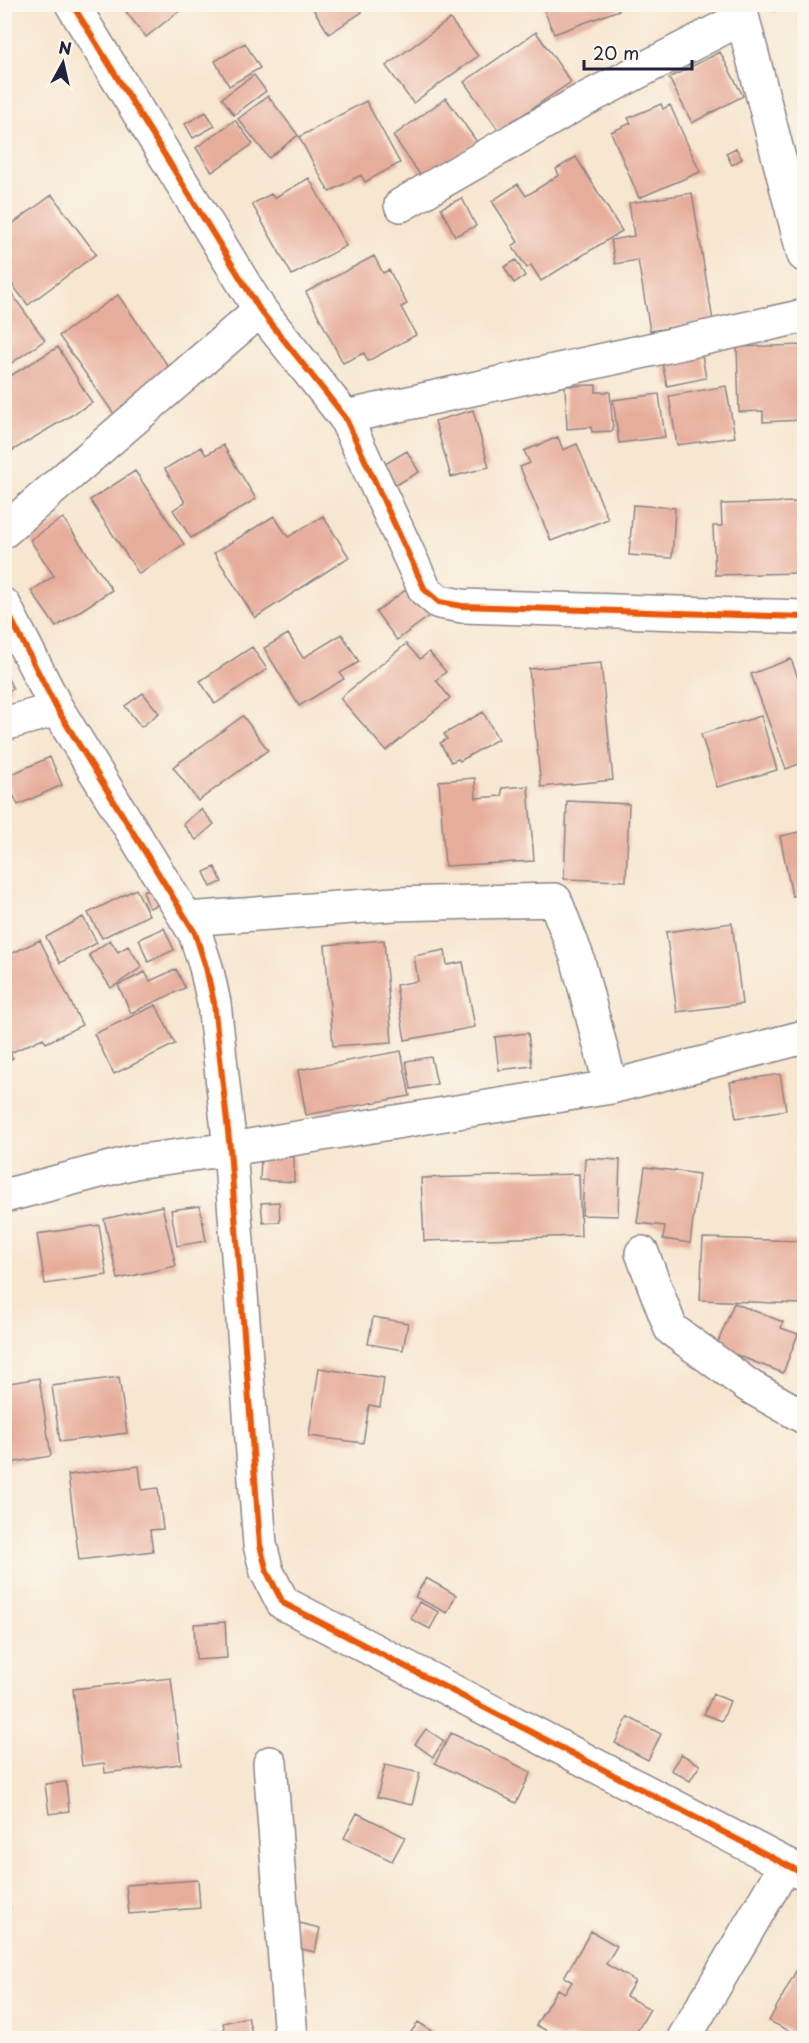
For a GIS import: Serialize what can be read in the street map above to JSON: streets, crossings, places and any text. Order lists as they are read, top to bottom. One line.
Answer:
{"scale_bar":"20 m","north":"top"}
